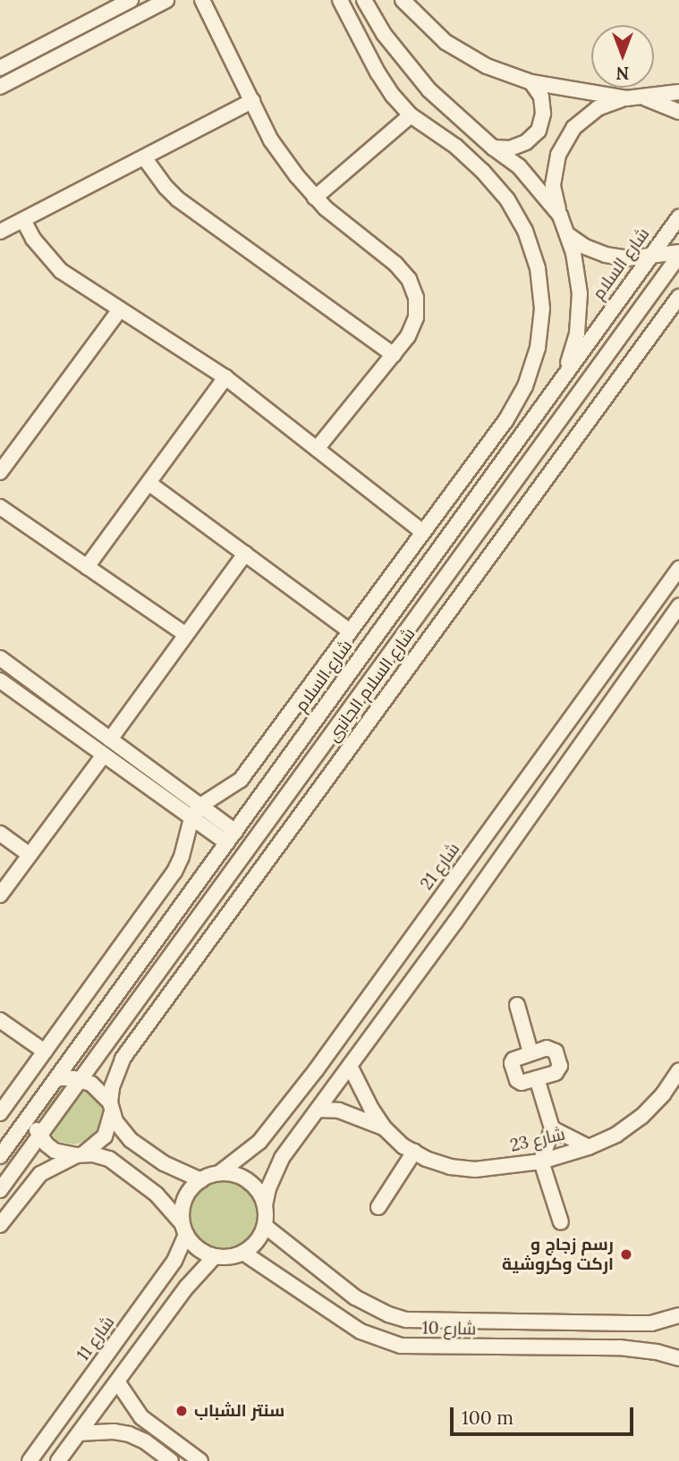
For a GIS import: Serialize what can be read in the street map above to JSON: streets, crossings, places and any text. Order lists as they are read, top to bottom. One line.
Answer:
{"streets":{"street":["شارع السلام","شارع السلام الجانبى","شارع 21","شارع 23","شارع 10","شارع 11"]},"crossings":[["شارع 21","شارع 10"],["شارع 21","شارع 11"],["شارع 10","شارع 11"]],"places":["رسم زجاج و اركت وكروشية","سنتر الشباب"],"scale_bar":"100 m","north":"bottom"}
